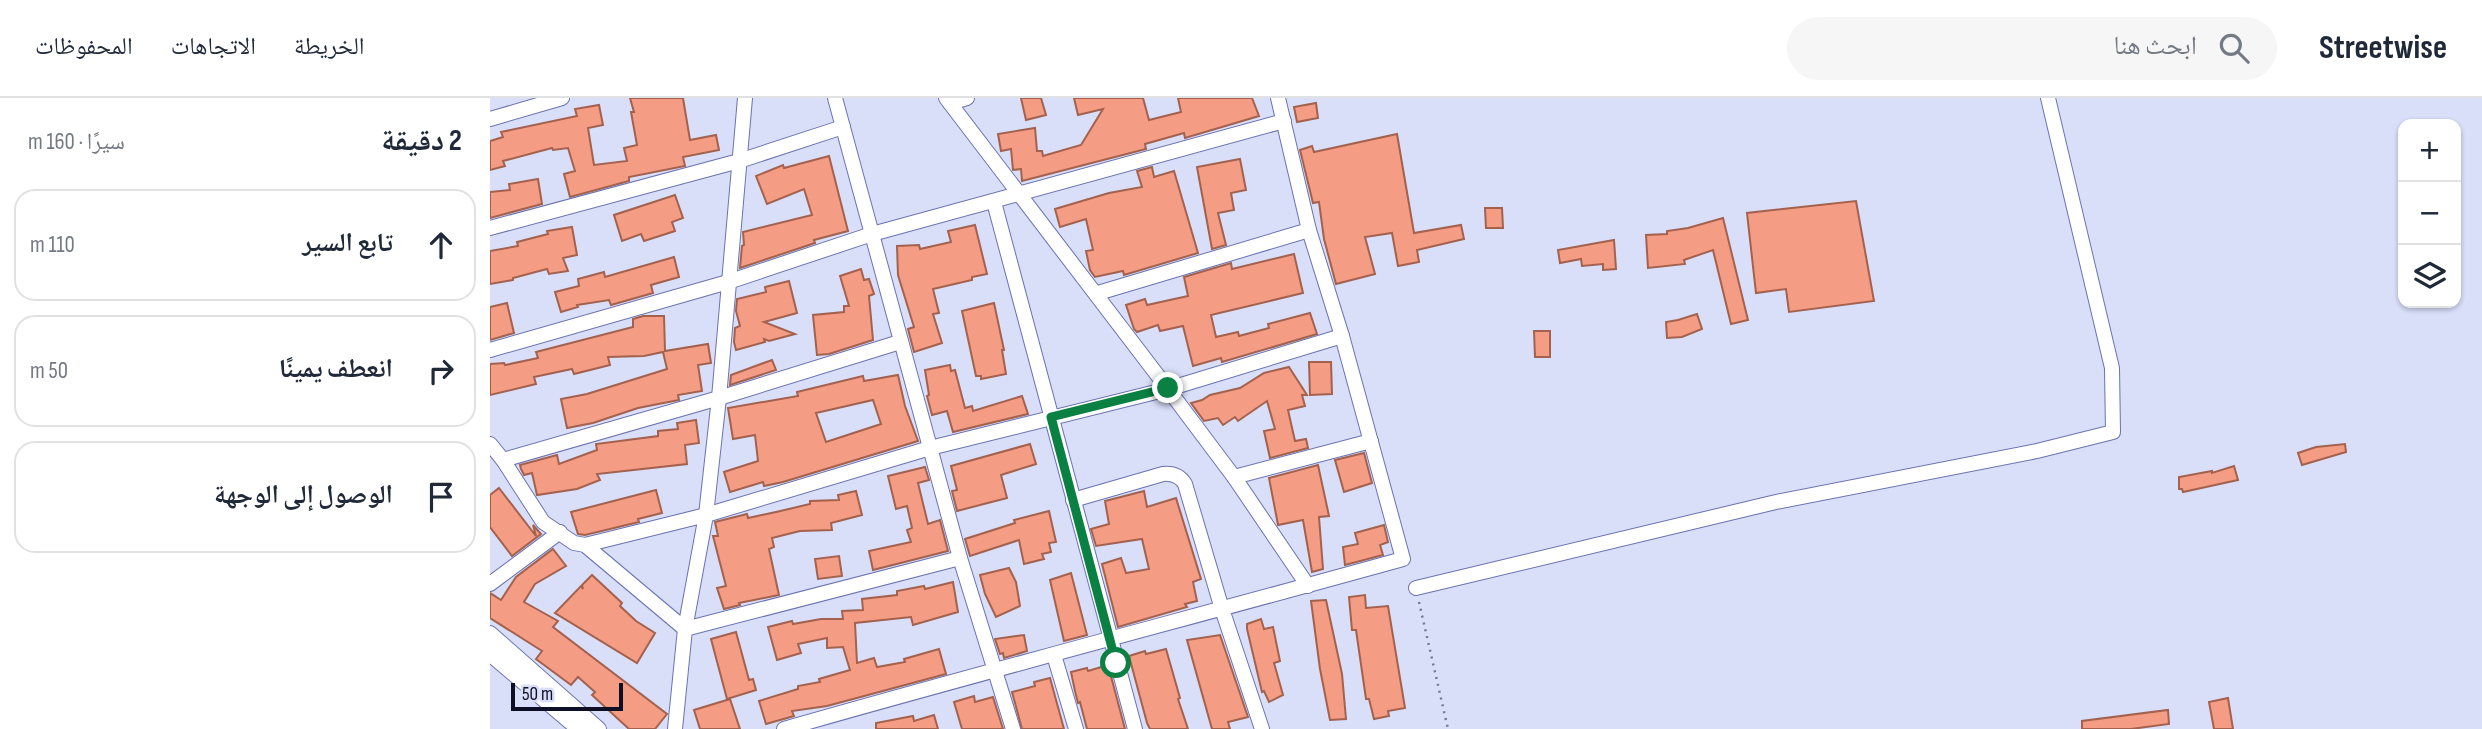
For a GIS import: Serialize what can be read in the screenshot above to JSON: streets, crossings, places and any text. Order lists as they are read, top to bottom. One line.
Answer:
{"scale_bar":"50 m","page":{"header":"Streetwise","search":"ابحث هنا","nav":["الخريطة","الاتجاهات","المحفوظات"],"heading":["2 دقيقة","سيرًا · 160 m"],"map_buttons":["+","−"],"list":[["تابع السير","110 m"],["انعطف يمينًا","50 m"],"الوصول إلى الوجهة"],"scale":"50 m"}}
